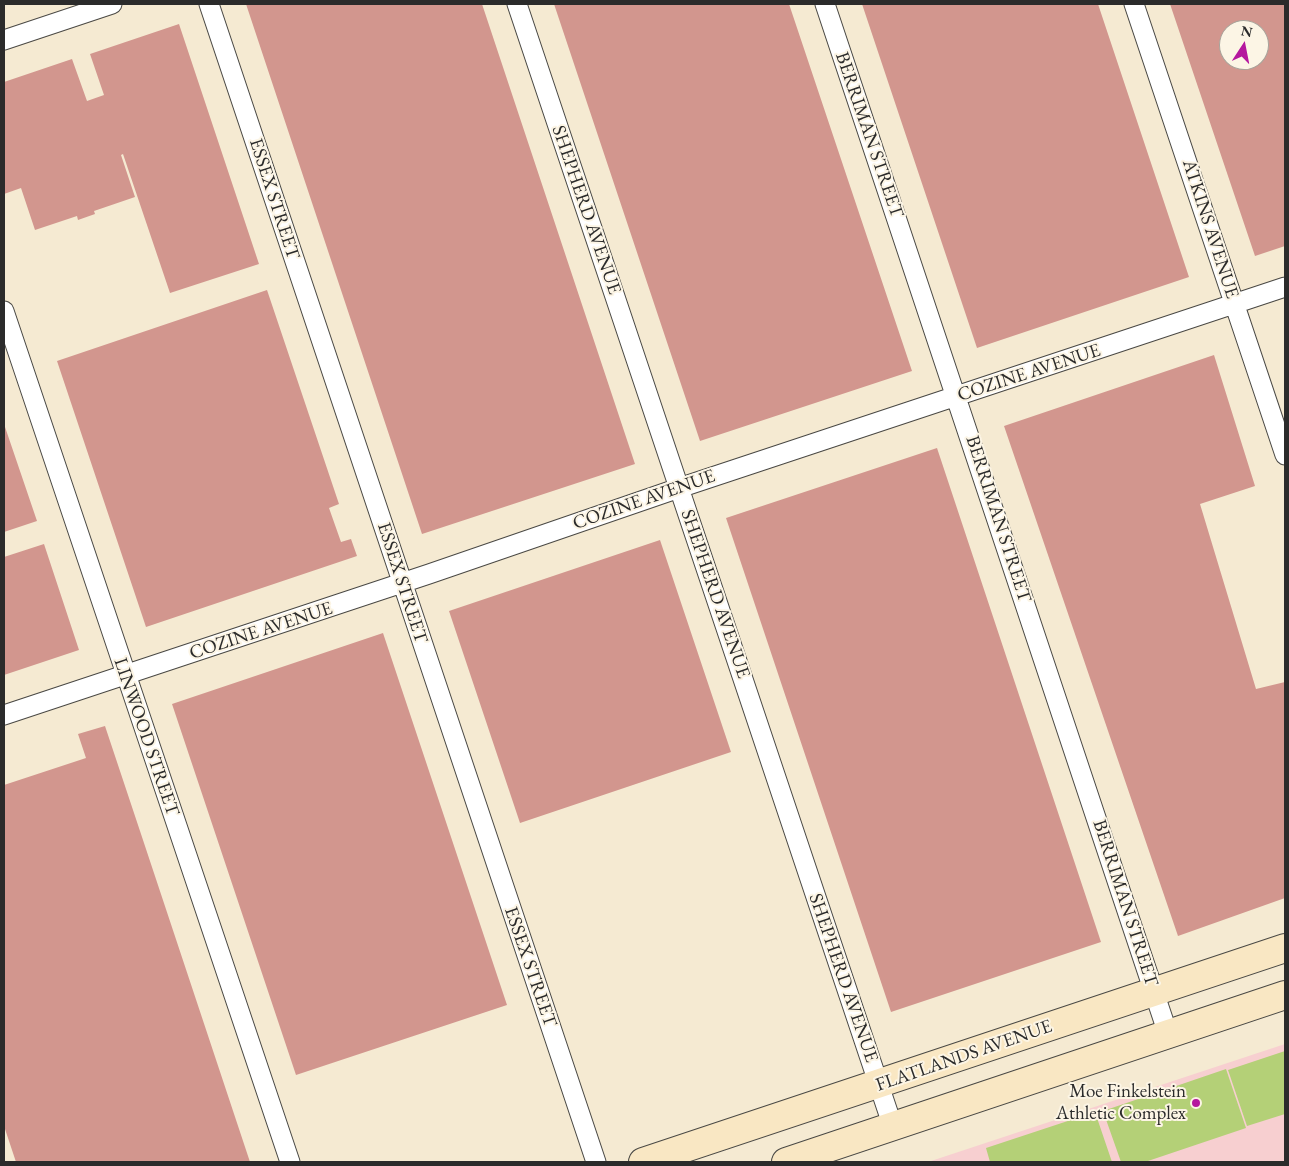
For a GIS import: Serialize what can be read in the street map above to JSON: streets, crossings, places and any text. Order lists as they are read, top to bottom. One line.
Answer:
{"streets":{"main road":["FLATLANDS AVENUE"],"street":["BERRIMAN STREET","ESSEX STREET","SHEPHERD AVENUE","ATKINS AVENUE","COZINE AVENUE","LINWOOD STREET"]},"crossings":[["BERRIMAN STREET","COZINE AVENUE"],["BERRIMAN STREET","FLATLANDS AVENUE"],["ESSEX STREET","COZINE AVENUE"],["SHEPHERD AVENUE","COZINE AVENUE"],["SHEPHERD AVENUE","FLATLANDS AVENUE"],["ATKINS AVENUE","COZINE AVENUE"],["COZINE AVENUE","LINWOOD STREET"]],"places":["Moe Finkelstein Athletic Complex"],"north":"top"}
